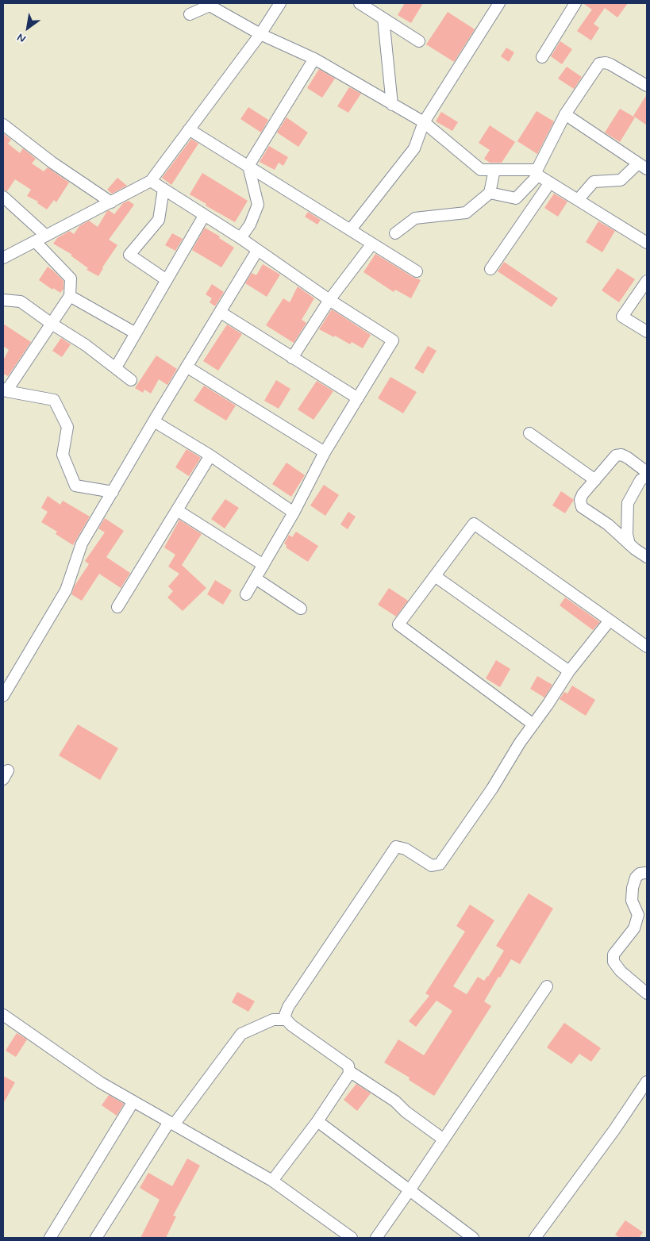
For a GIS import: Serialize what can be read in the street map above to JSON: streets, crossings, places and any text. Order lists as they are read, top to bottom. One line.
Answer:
{"north":"bottom left"}
